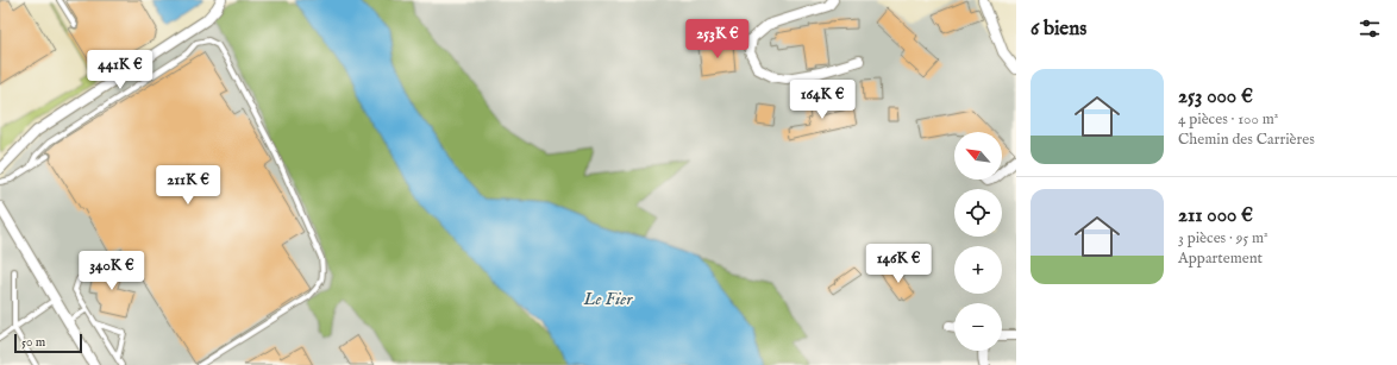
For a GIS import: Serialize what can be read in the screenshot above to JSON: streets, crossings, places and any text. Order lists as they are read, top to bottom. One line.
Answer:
{"water":["Le Fier"],"scale_bar":"50 m","north":"top left","page":{"heading":"6 biens","price":["253K €","441K €","164K €","211K €","146K €","340K €"],"list":[{"name":"253 000 €","note":"4 pièces · 100 m² · Chemin des Carrières"},{"name":"211 000 €","note":"3 pièces · 95 m² · Appartement"}],"map_buttons":["+","−"],"scale":"50 m"}}
